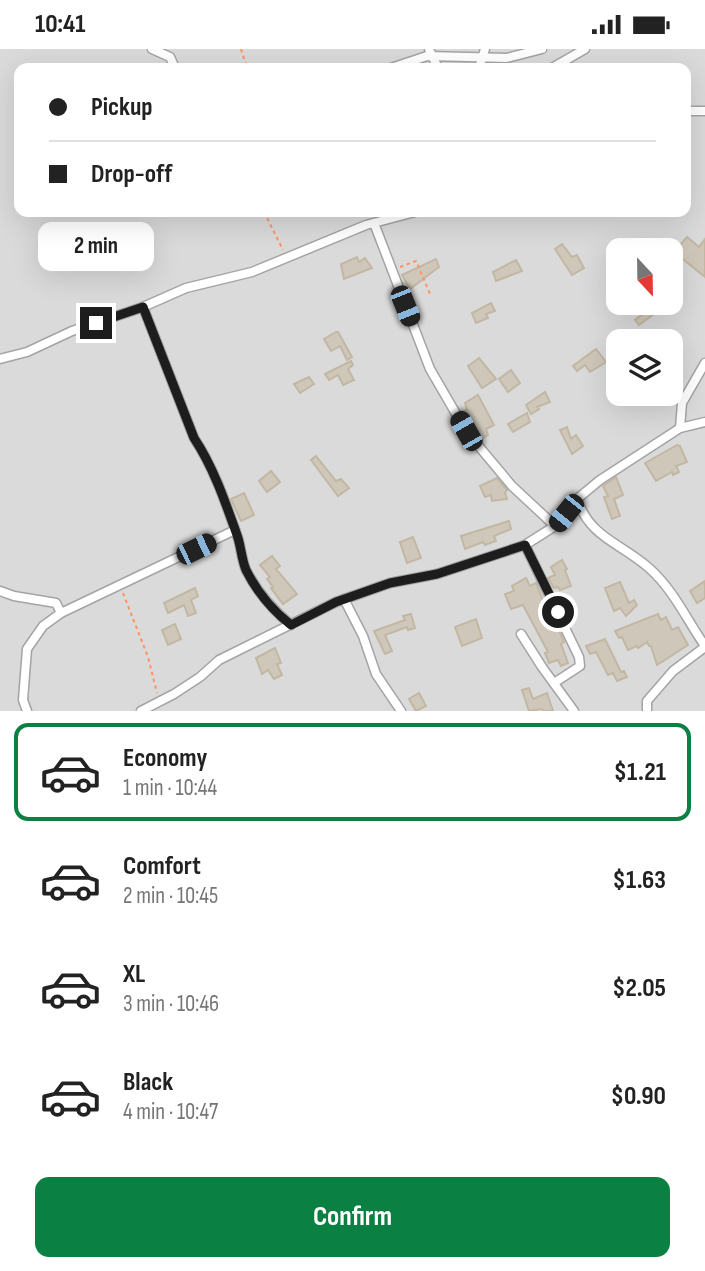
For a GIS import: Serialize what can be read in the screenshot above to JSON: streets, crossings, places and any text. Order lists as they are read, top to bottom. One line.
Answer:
{"north":"bottom","page":{"status":"10:41","banner":["Pickup","Drop-off"],"bubble":"2 min","list":[{"name":"Economy","note":"1 min · 10:44","value":"$1.21"},{"name":"Comfort","note":"2 min · 10:45","value":"$1.63"},{"name":"XL","note":"3 min · 10:46","value":"$2.05"},{"name":"Black","note":"4 min · 10:47","value":"$0.90"}],"buttons":"Confirm"}}
